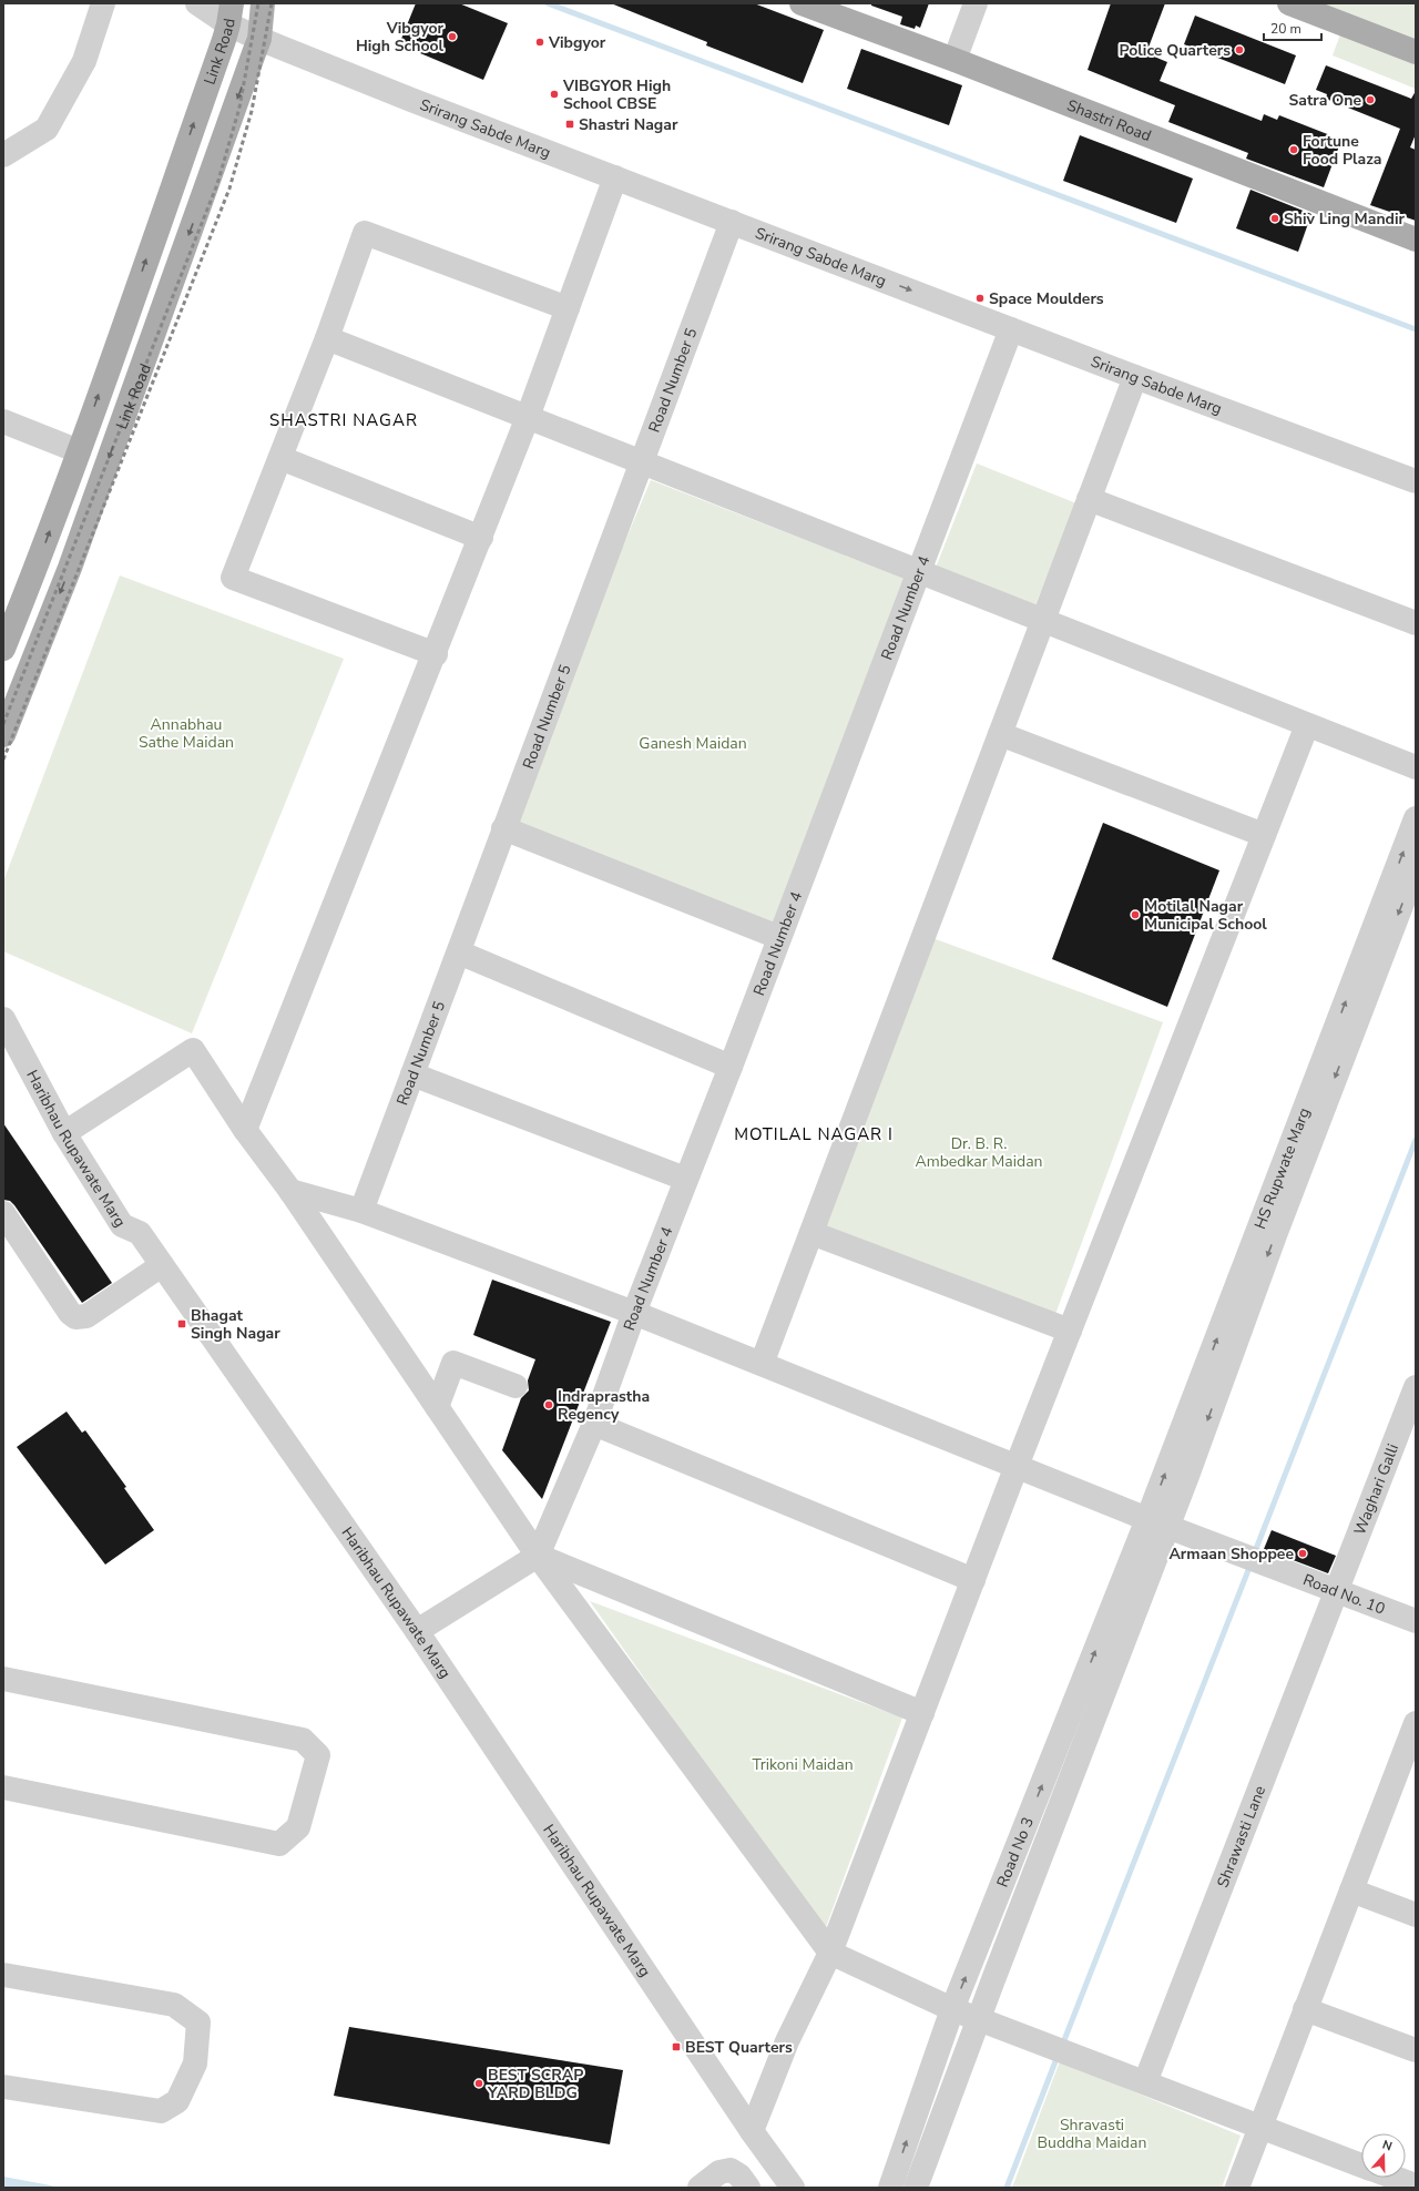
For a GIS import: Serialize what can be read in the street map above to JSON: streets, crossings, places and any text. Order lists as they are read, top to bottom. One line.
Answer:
{"streets":{"main road":["Link Road","Shastri Road"],"street":["Srirang Sabde Marg","Road Number 5","Road Number 4","Haribhau Rupawate Marg","HS Rupwate Marg","Waghari Galli","Road No. 10","Shrawasti Lane","Road No 3"]},"crossings":[["Link Road","Srirang Sabde Marg"],["Srirang Sabde Marg","Road Number 5"],["Srirang Sabde Marg","Road Number 4"],["Road Number 5","Road No. 10"],["Road Number 4","Road No. 10"],["HS Rupwate Marg","Road No. 10"],["HS Rupwate Marg","Road No 3"],["Waghari Galli","Road No. 10"],["Waghari Galli","Shrawasti Lane"],["Road No. 10","Shrawasti Lane"],["Road No. 10","Road No 3"]],"districts":["SHASTRI NAGAR","MOTILAL NAGAR I"],"parks":["Annabhau Sathe Maidan","Ganesh Maidan","Dr. B. R. Ambedkar Maidan","Trikoni Maidan","Shravasti Buddha Maidan"],"places":{"other":["Vibgyor High School","Vibgyor","Police Quarters","VIBGYOR High School CBSE","Satra One","Fortune Food Plaza","Shiv Ling Mandir","Space Moulders","Motilal Nagar Municipal School","Indraprastha Regency","Armaan Shoppee","BEST SCRAP YARD BLDG"],"transit":["Shastri Nagar","Bhagat Singh Nagar","BEST Quarters"]},"scale_bar":"20 m","north":"top"}
